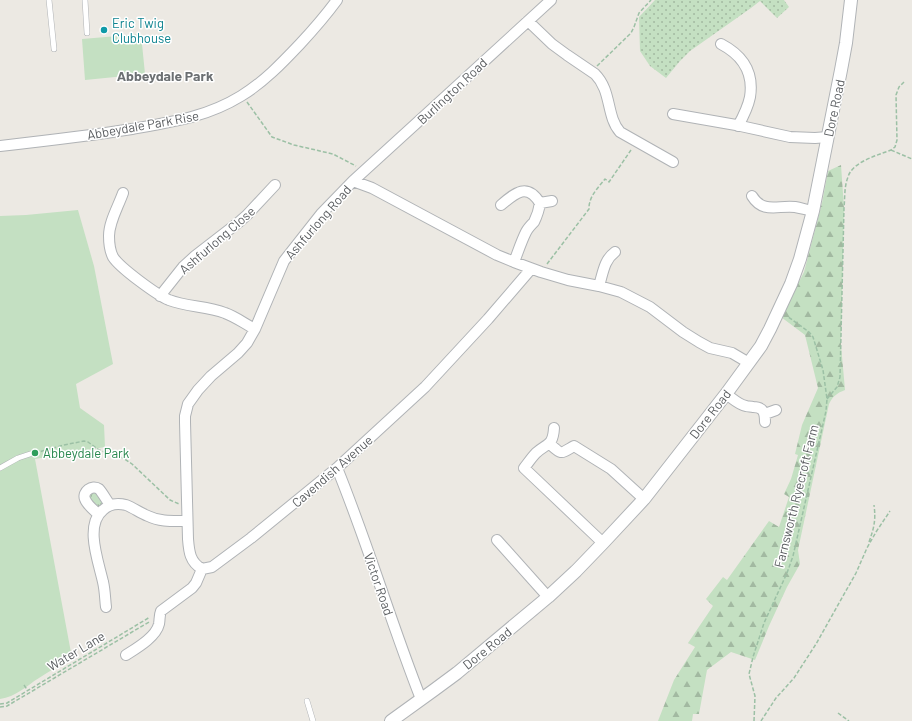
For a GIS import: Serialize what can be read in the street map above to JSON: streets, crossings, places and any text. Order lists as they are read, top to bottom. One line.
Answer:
{"streets":{"street":["Burlington Road","Dore Road","Abbeydale Park Rise","Ashfurlong Road","Ashfurlong Close","Cavendish Avenue","Victor Road"],"path":["Farnsworth Ryecroft Farm","Water Lane"]},"crossings":[["Burlington Road","Ashfurlong Road"],["Dore Road","Ashfurlong Road"],["Dore Road","Farnsworth Ryecroft Farm"],["Dore Road","Victor Road"],["Ashfurlong Road","Cavendish Avenue"],["Cavendish Avenue","Victor Road"]],"districts":["Abbeydale Park"],"places":["Eric Twig Clubhouse","Abbeydale Park"]}
